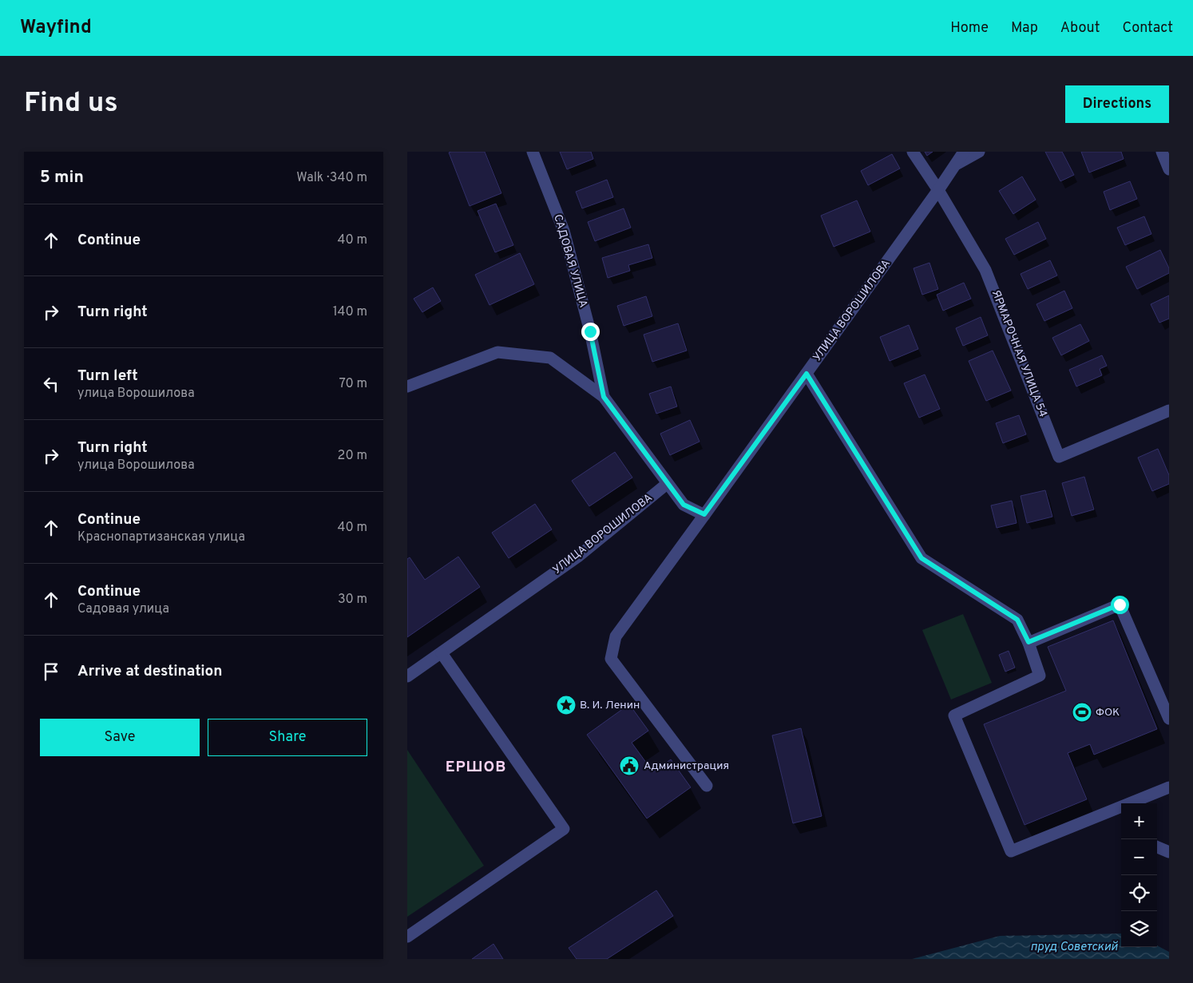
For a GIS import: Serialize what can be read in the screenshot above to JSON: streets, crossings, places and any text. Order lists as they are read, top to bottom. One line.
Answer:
{"streets":{"street":["САДОВАЯ УЛИЦА","УЛИЦА ВОРОШИЛОВА","ЯРМАРОЧНАЯ УЛИЦА 54"]},"crossings":[["УЛИЦА ВОРОШИЛОВА","ЯРМАРОЧНАЯ УЛИЦА 54"]],"districts":["ЕРШОВ"],"water":["пруд Советский"],"places":{"place":["В. И. Ленин"],"sports":["ФОК"],"public building":["Администрация"]},"page":{"header":"Wayfind","nav":["Home","Map","About","Contact"],"buttons":["Directions",["Save","Share"]],"title":"Find us","heading":["5 min","Walk · 340 m"],"list":[["Continue","40 m"],["Turn right","140 m"],["Turn left","улица Ворошилова","70 m"],["Turn right","улица Ворошилова","20 m"],["Continue","Краснопартизанская улица","40 m"],["Continue","Садовая улица","30 m"],"Arrive at destination"],"map_buttons":["+","−"]}}
